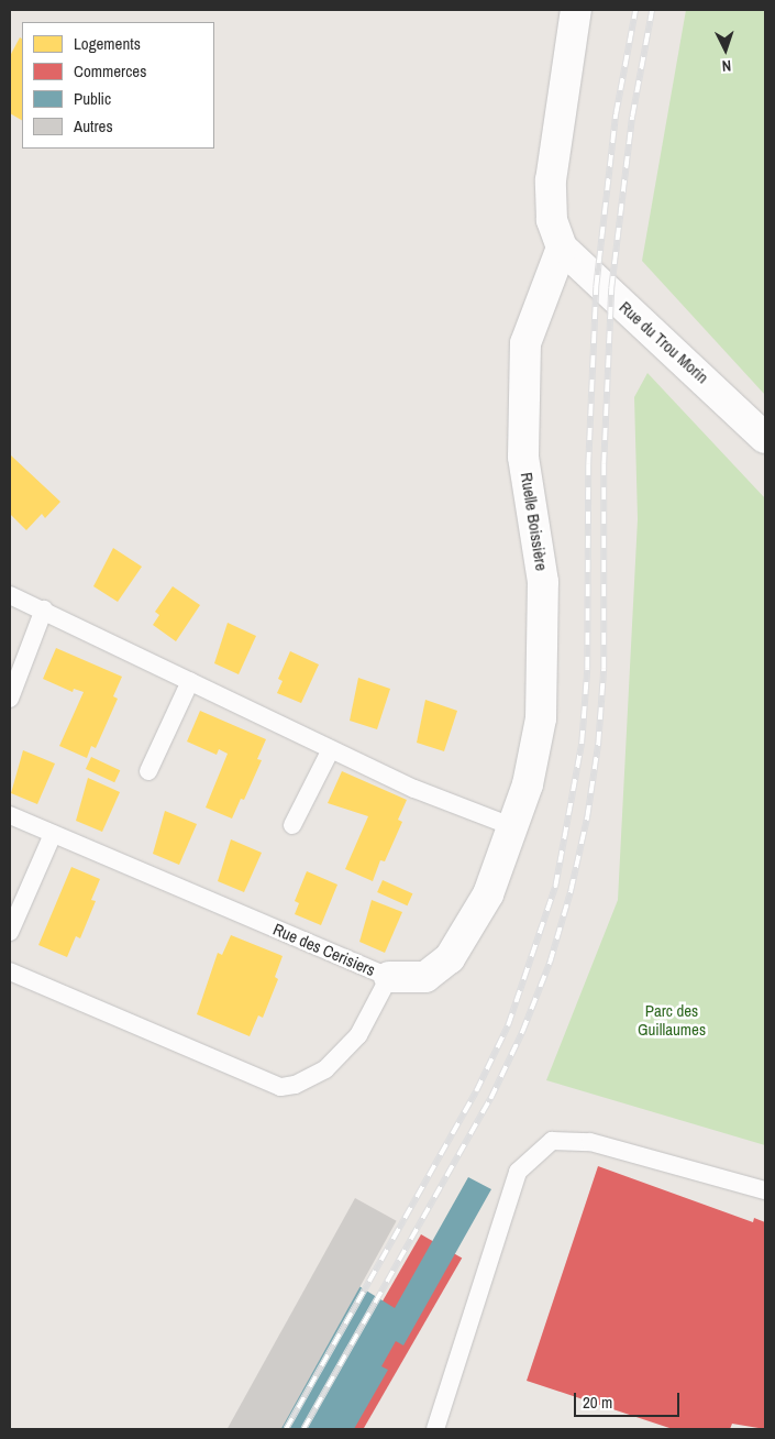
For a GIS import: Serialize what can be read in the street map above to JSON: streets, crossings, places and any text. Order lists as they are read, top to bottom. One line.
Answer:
{"streets":{"street":["Rue du Trou Morin","Ruelle Boissière"],"lane":["Rue des Cerisiers"]},"crossings":[["Rue du Trou Morin","Ruelle Boissière"],["Ruelle Boissière","Rue des Cerisiers"]],"parks":["Parc des Guillaumes"],"legend":["Logements","Commerces","Public","Autres"],"scale_bar":"20 m","north":"bottom"}
